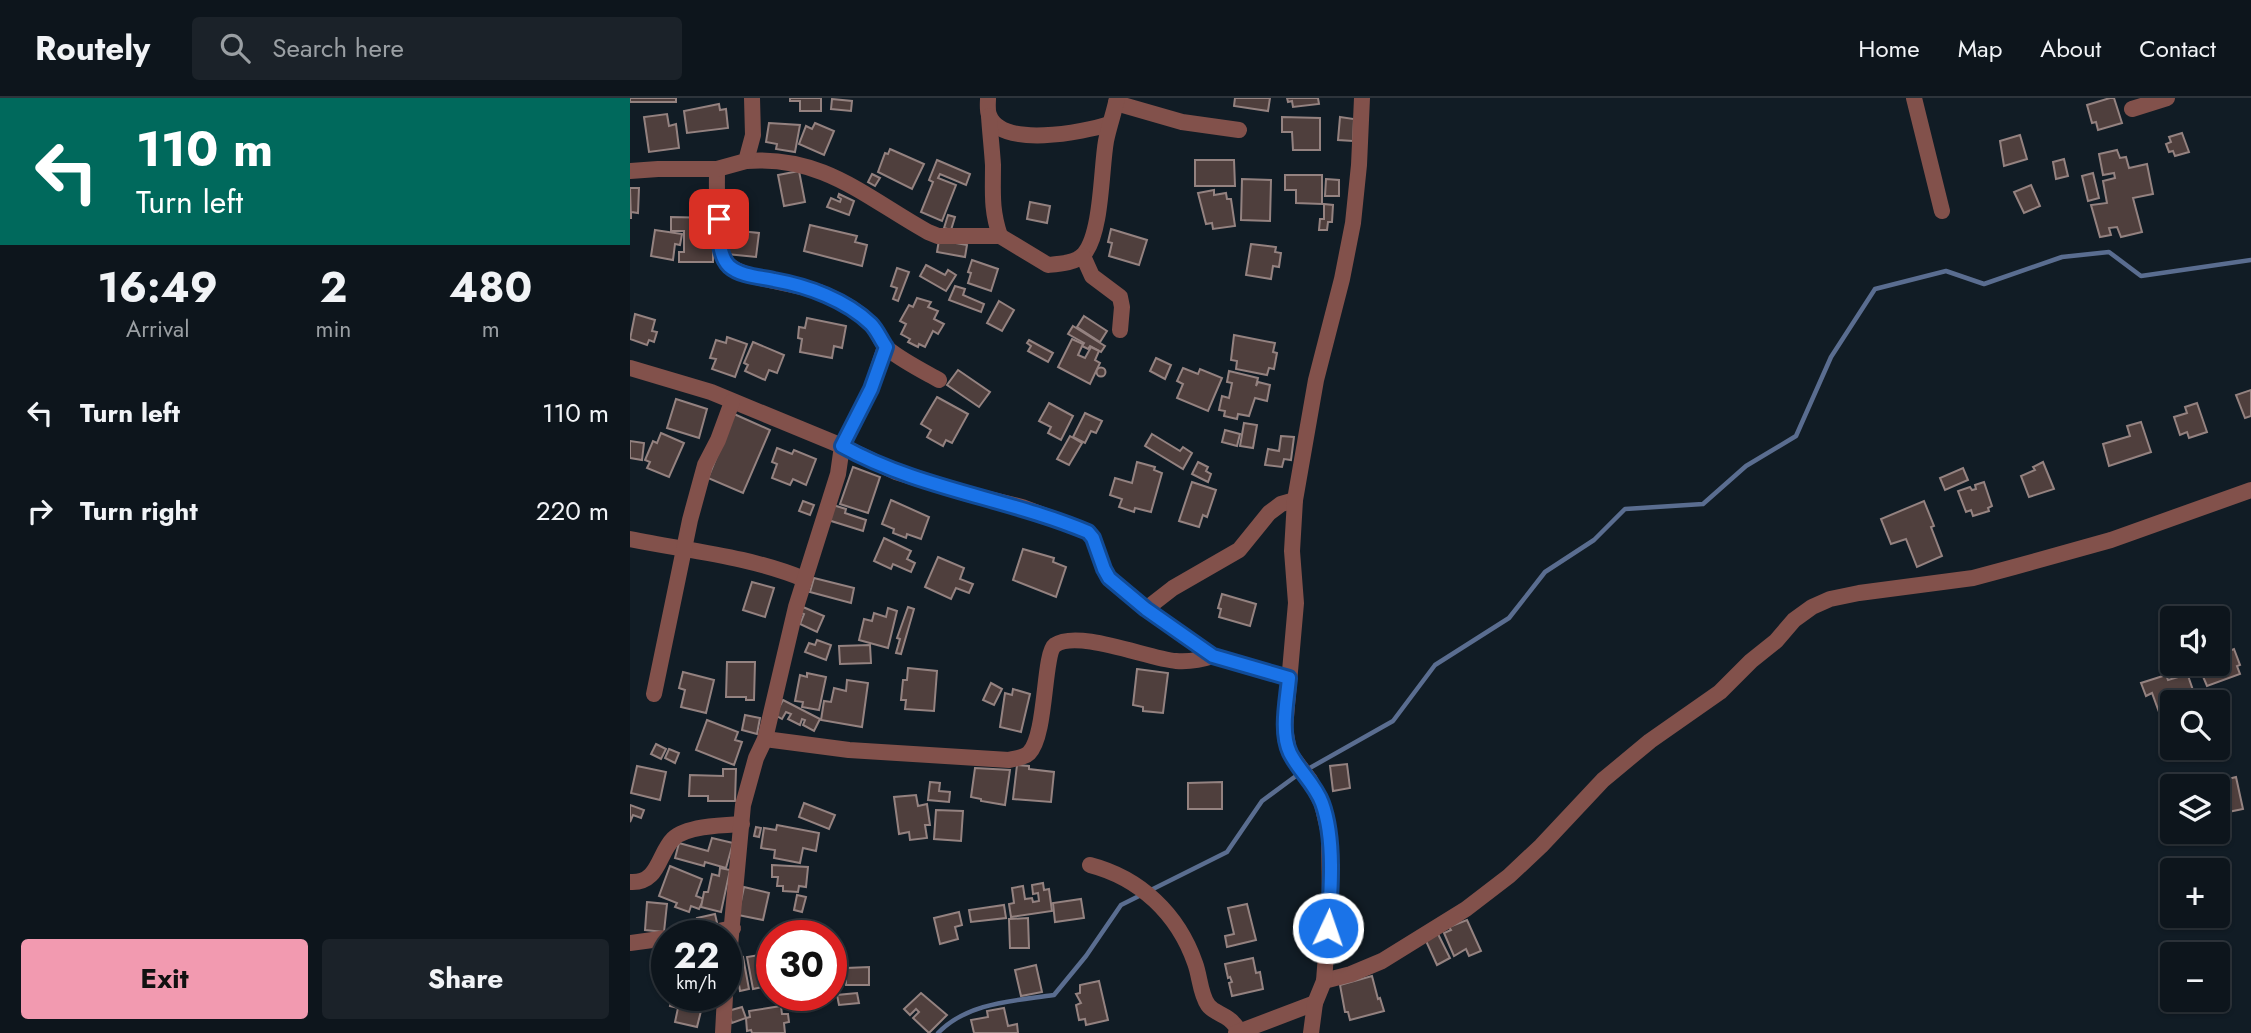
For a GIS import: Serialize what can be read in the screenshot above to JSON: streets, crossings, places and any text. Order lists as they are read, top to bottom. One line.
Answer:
{"page":{"header":"Routely","search":"Search here","nav":["Home","Map","About","Contact"],"turn":["110 m","Turn left"],"eta":["16:49","Arrival","2","min","480","m"],"list":[{"name":"Turn left","value":"110 m"},{"name":"Turn right","value":"220 m"}],"map_buttons":["+","−"],"speed":"22 km/h","limit":"30","buttons":["Exit","Share"]}}
